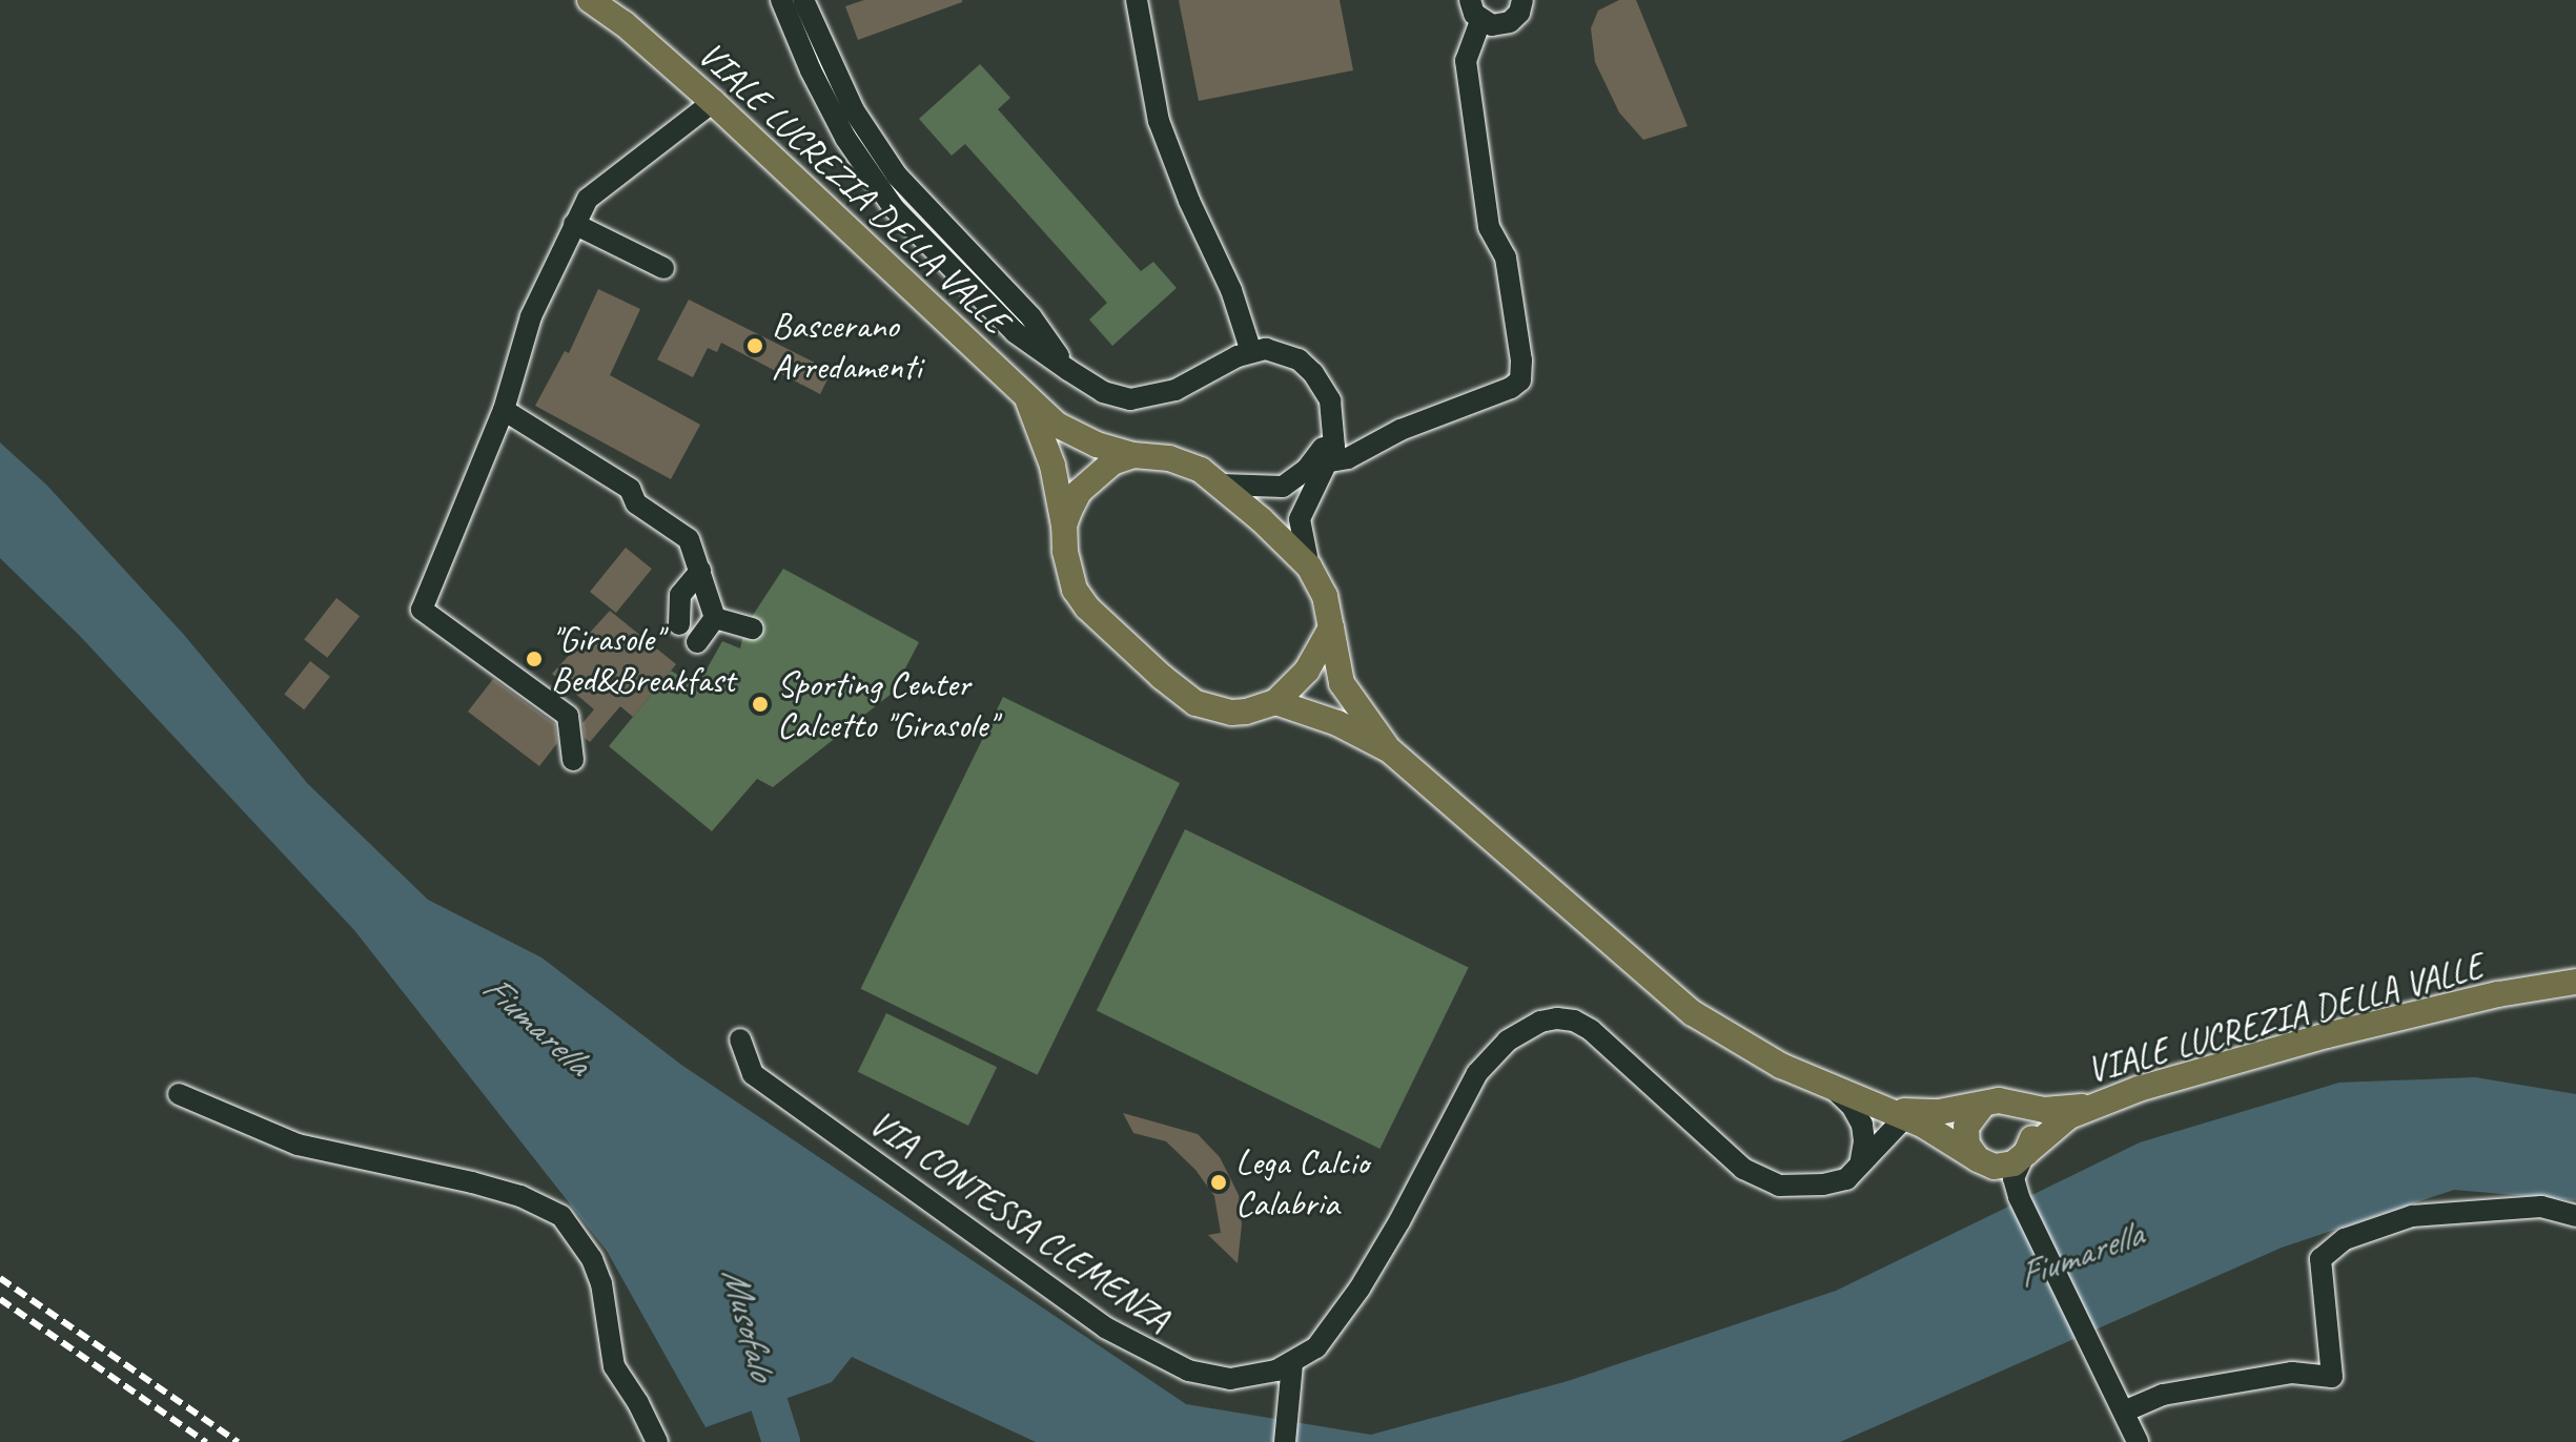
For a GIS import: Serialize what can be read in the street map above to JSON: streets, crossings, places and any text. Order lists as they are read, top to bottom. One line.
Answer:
{"streets":{"main road":["VIALE LUCREZIA DELLA VALLE"],"street":["VIA CONTESSA CLEMENZA"]},"water":["Fiumarella","Musofalo"],"places":["Bascerano Arredamenti","\"Girasole\" Bed&Breakfast","Sporting Center Calcetto \"Girasole\"","Lega Calcio Calabria"]}
